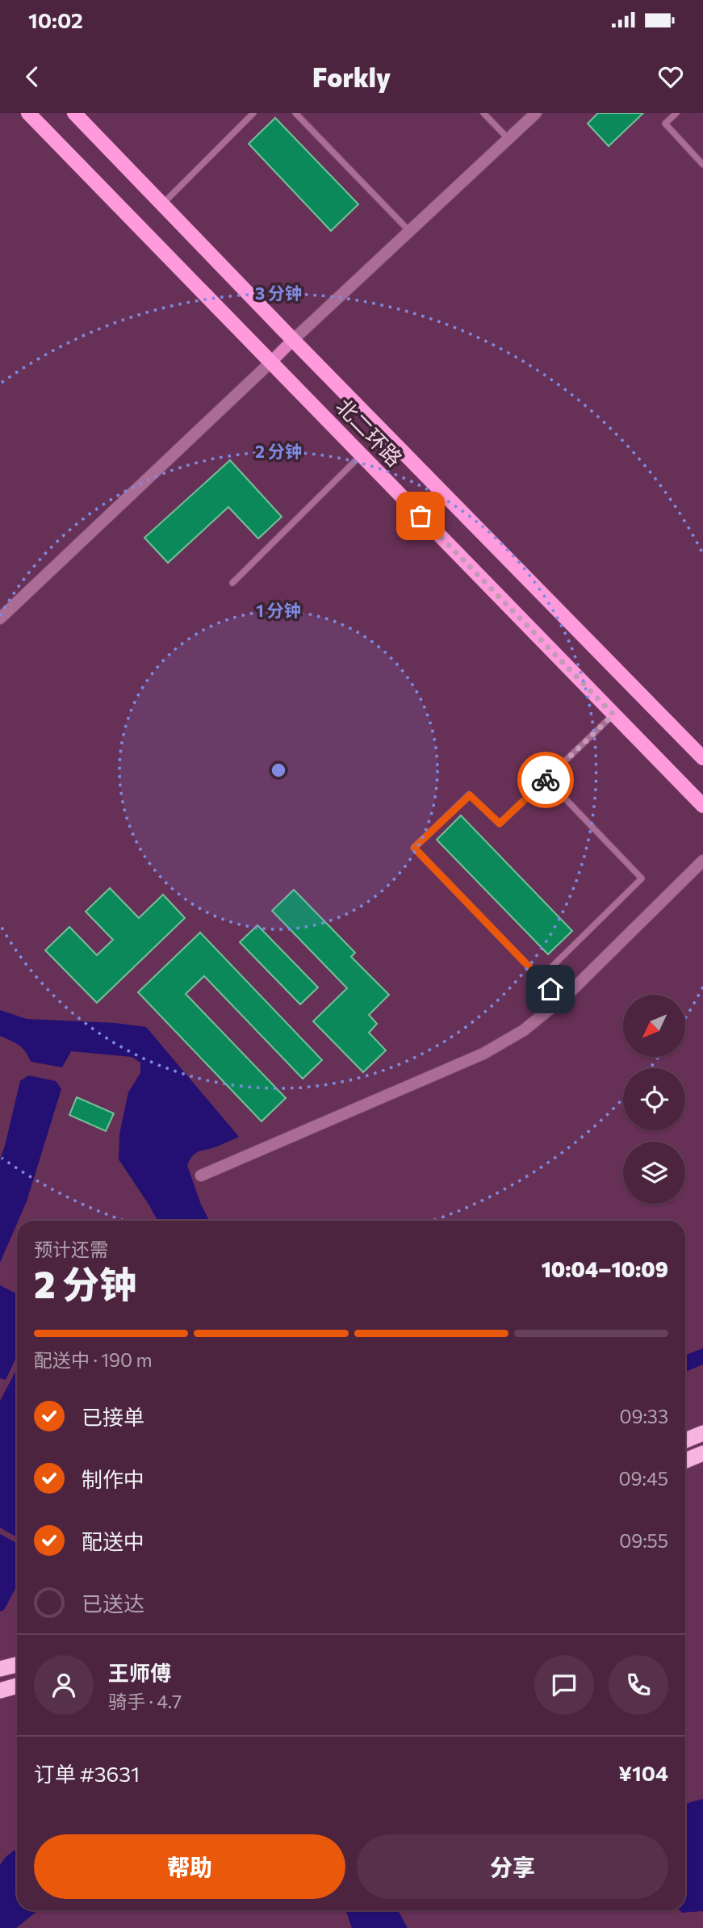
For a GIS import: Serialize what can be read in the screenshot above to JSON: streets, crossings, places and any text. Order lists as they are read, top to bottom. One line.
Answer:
{"streets":{"main road":["北二环路"]},"north":"bottom left","page":{"status":"10:02","header":"Forkly","heading":["2 分钟","预计还需","10:04–10:09"],"panel":["王师傅","骑手 · 4.7","订单 #3631","¥104"],"bar":"配送中 · 190 m","list":[["已接单","09:33"],["制作中","09:45"],["配送中","09:55"],"已送达"],"buttons":["帮助","分享"]},"rings":["3 分钟","2 分钟","1 分钟"]}
